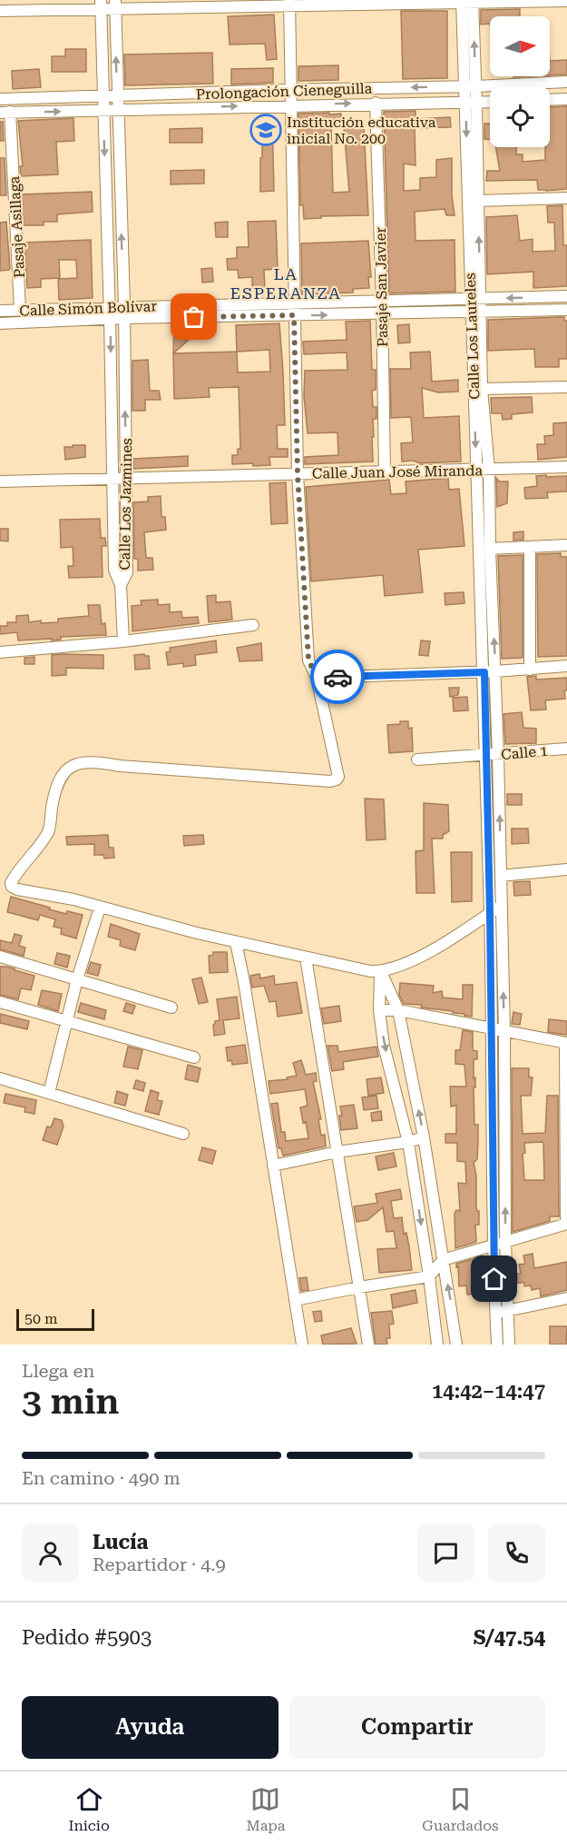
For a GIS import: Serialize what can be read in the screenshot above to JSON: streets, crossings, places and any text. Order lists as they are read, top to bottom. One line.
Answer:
{"streets":{"street":["Prolongación Cieneguilla","Pasaje Asillaga","Pasaje San Javier","Calle Simón Bolívar","Calle Los Laureles","Calle Juan José Miranda","Calle Los Jazmines","Calle 1"]},"crossings":[["Prolongación Cieneguilla","Pasaje Asillaga"],["Prolongación Cieneguilla","Pasaje San Javier"],["Prolongación Cieneguilla","Calle Los Laureles"],["Prolongación Cieneguilla","Calle Los Jazmines"],["Pasaje Asillaga","Calle Simón Bolívar"],["Pasaje San Javier","Calle Simón Bolívar"],["Pasaje San Javier","Calle Juan José Miranda"],["Calle Simón Bolívar","Calle Los Laureles"],["Calle Simón Bolívar","Calle Los Jazmines"],["Calle Los Laureles","Calle Juan José Miranda"],["Calle Juan José Miranda","Calle Los Jazmines"]],"districts":["LA ESPERANZA"],"places":{"school or university":["Institución educativa inicial No. 200"]},"scale_bar":"50 m","north":"right","page":{"scale":"50 m","heading":["3 min","Llega en","14:42–14:47"],"panel":["Lucía","Repartidor · 4.9","Pedido #5903","S/47.54"],"bar":"En camino · 490 m","buttons":["Ayuda","Compartir"],"tabs":["Inicio","Mapa","Guardados"]}}
